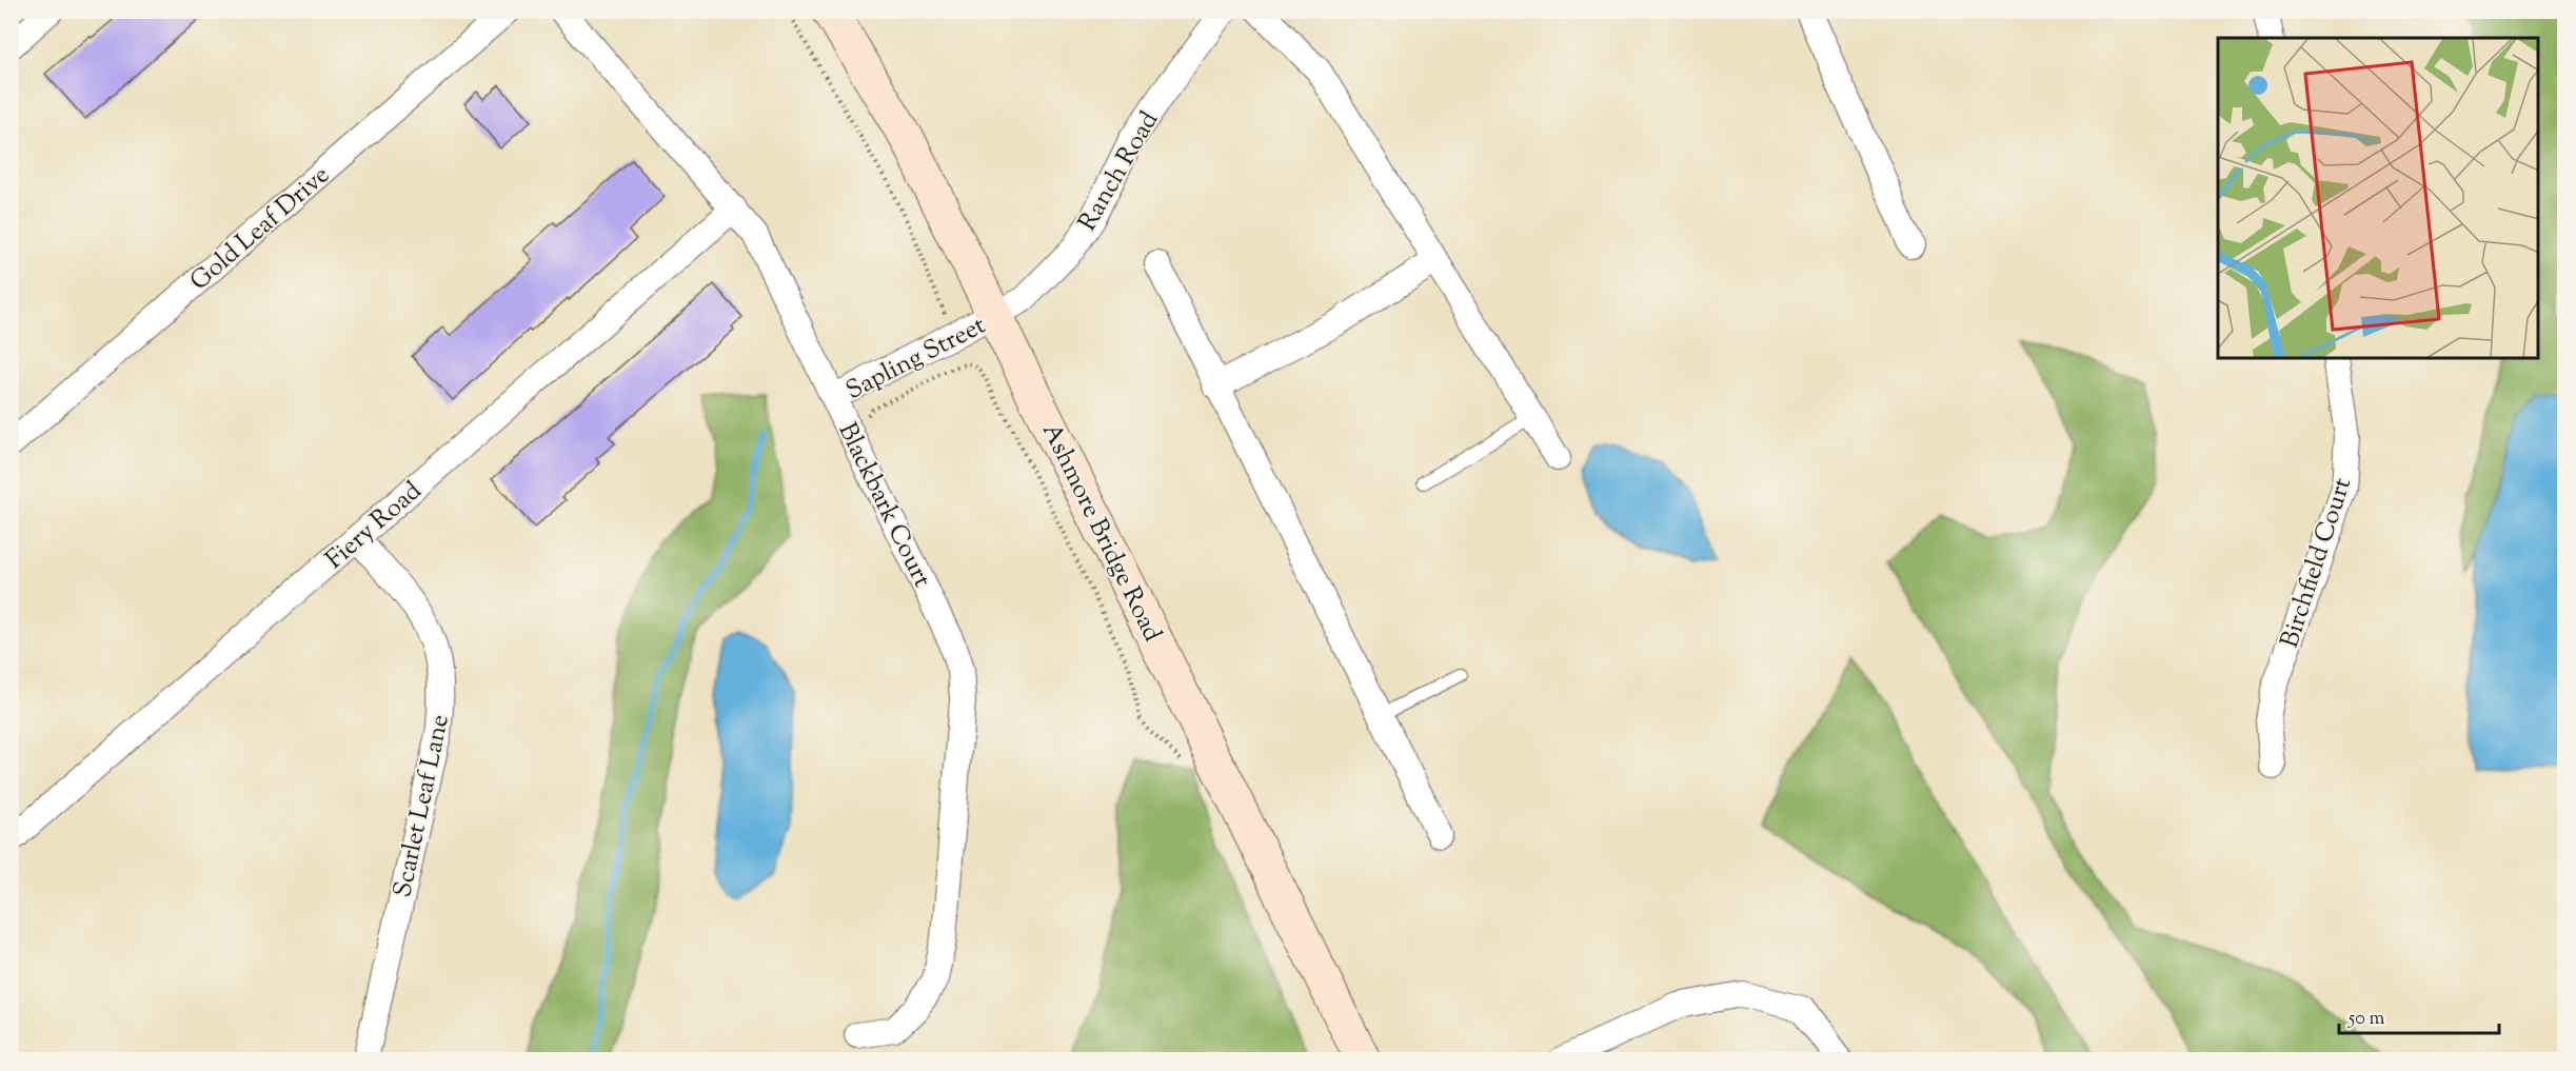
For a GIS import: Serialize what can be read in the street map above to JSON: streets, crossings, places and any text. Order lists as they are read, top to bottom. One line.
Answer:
{"streets":{"main road":["Ashmore Bridge Road"],"street":["Ranch Road","Gold Leaf Drive","Sapling Street","Blackbark Court","Fiery Road","Birchfield Court","Scarlet Leaf Lane"]},"crossings":[["Ranch Road","Sapling Street"],["Ranch Road","Ashmore Bridge Road"],["Sapling Street","Blackbark Court"],["Sapling Street","Ashmore Bridge Road"],["Blackbark Court","Fiery Road"],["Fiery Road","Scarlet Leaf Lane"]],"scale_bar":"50 m"}
